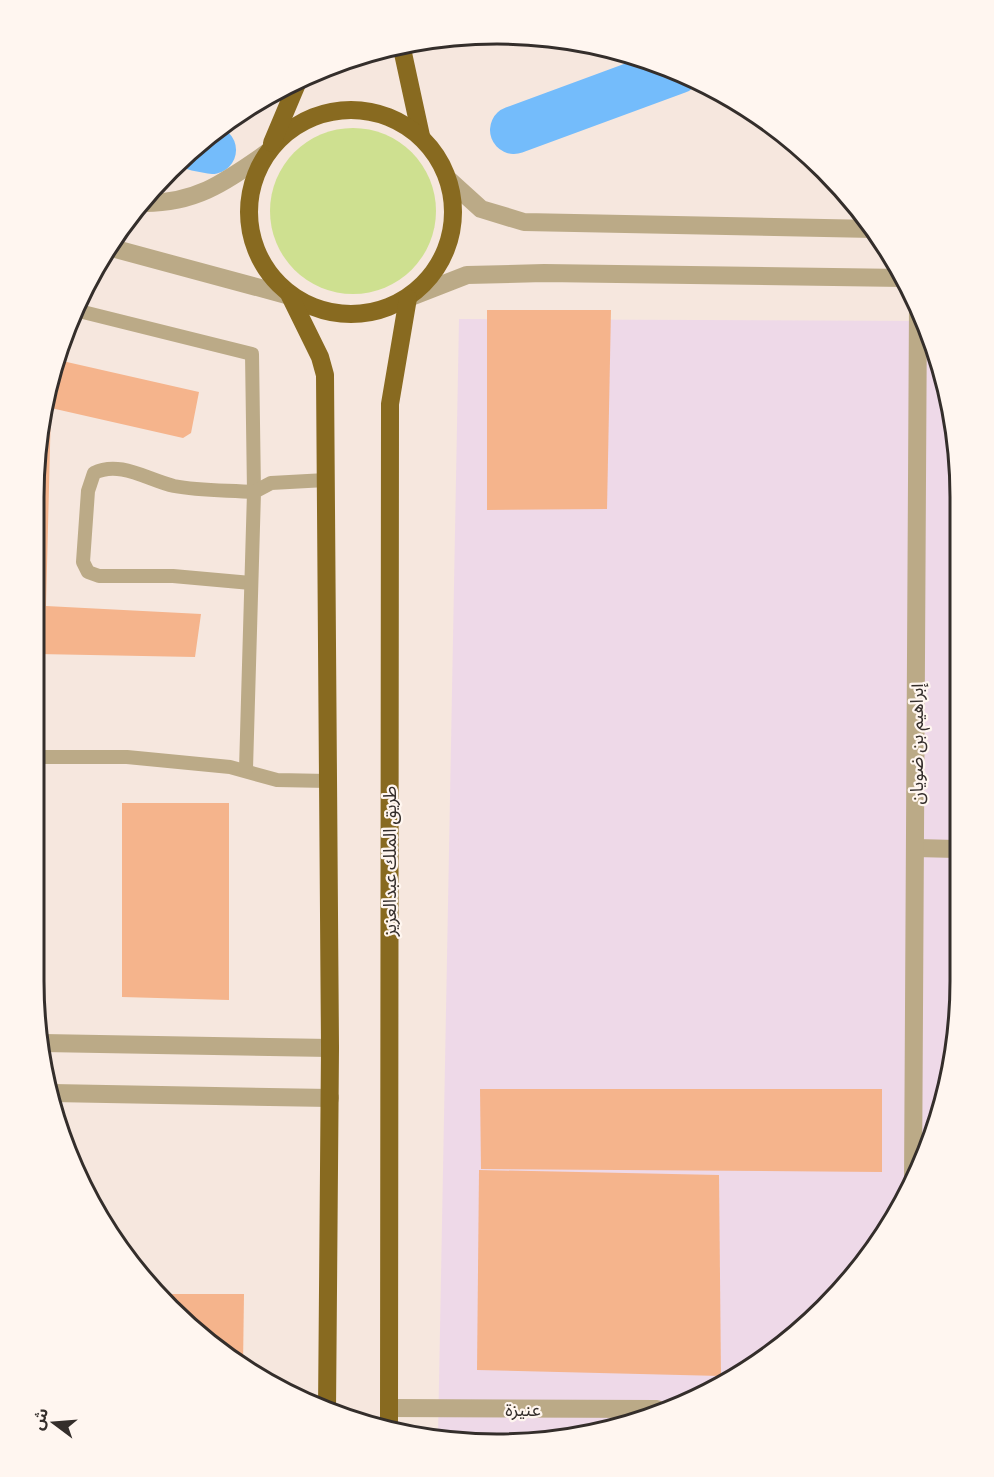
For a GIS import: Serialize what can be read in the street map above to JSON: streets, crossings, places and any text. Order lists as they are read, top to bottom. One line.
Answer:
{"streets":{"highway":["طريق الملك عبدالعزيز"],"street":["إبراهيم بن ضويان","عنيزة"]},"crossings":[["طريق الملك عبدالعزيز","عنيزة"]],"north":"left"}
